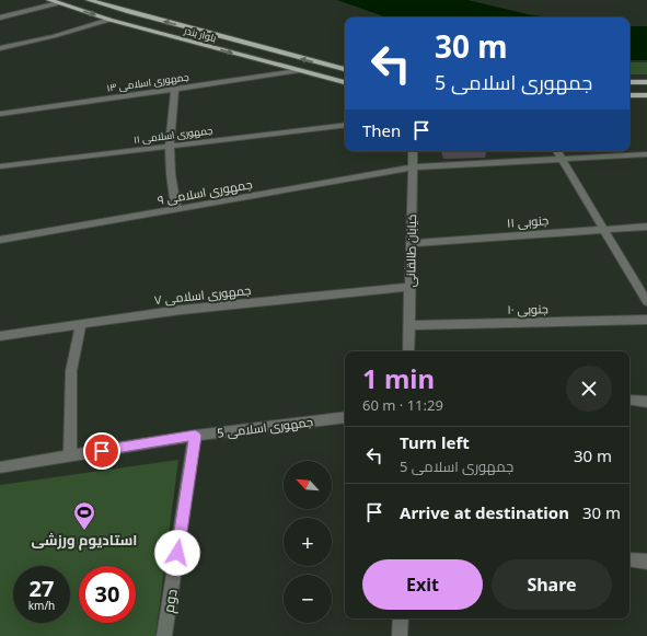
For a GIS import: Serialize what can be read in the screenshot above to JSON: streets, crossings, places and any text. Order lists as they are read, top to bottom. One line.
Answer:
{"streets":{"main road":["بلوار بندر"],"street":["جمهوری اسلامی ۱۳","جمهوری اسلامی ۱۱","جمهوری اسلامی ۹","۱۱ جنوبی","خیابان طالقانی","جمهوری اسلامی ۷","۱۰ جنوبی","جمهوری اسلامی 5","دوم"]},"crossings":[["بلوار بندر","جمهوری اسلامی ۱۳"],["جمهوری اسلامی ۹","خیابان طالقانی"],["۱۱ جنوبی","خیابان طالقانی"],["خیابان طالقانی","جمهوری اسلامی ۷"],["خیابان طالقانی","۱۰ جنوبی"],["جمهوری اسلامی 5","دوم"]],"places":{"sports":["استادیوم ورزشی"]},"north":"top left","page":{"turn":["30 m","جمهوری اسلامی 5"],"then":"Then","heading":["1 min","60 m · 11:29"],"list":[{"name":"Turn left","note":"جمهوری اسلامی 5","value":"30 m"},{"name":"Arrive at destination","value":"30 m"}],"map_buttons":["+","−"],"buttons":["Exit","Share"],"speed":"27 km/h","limit":"30"}}
